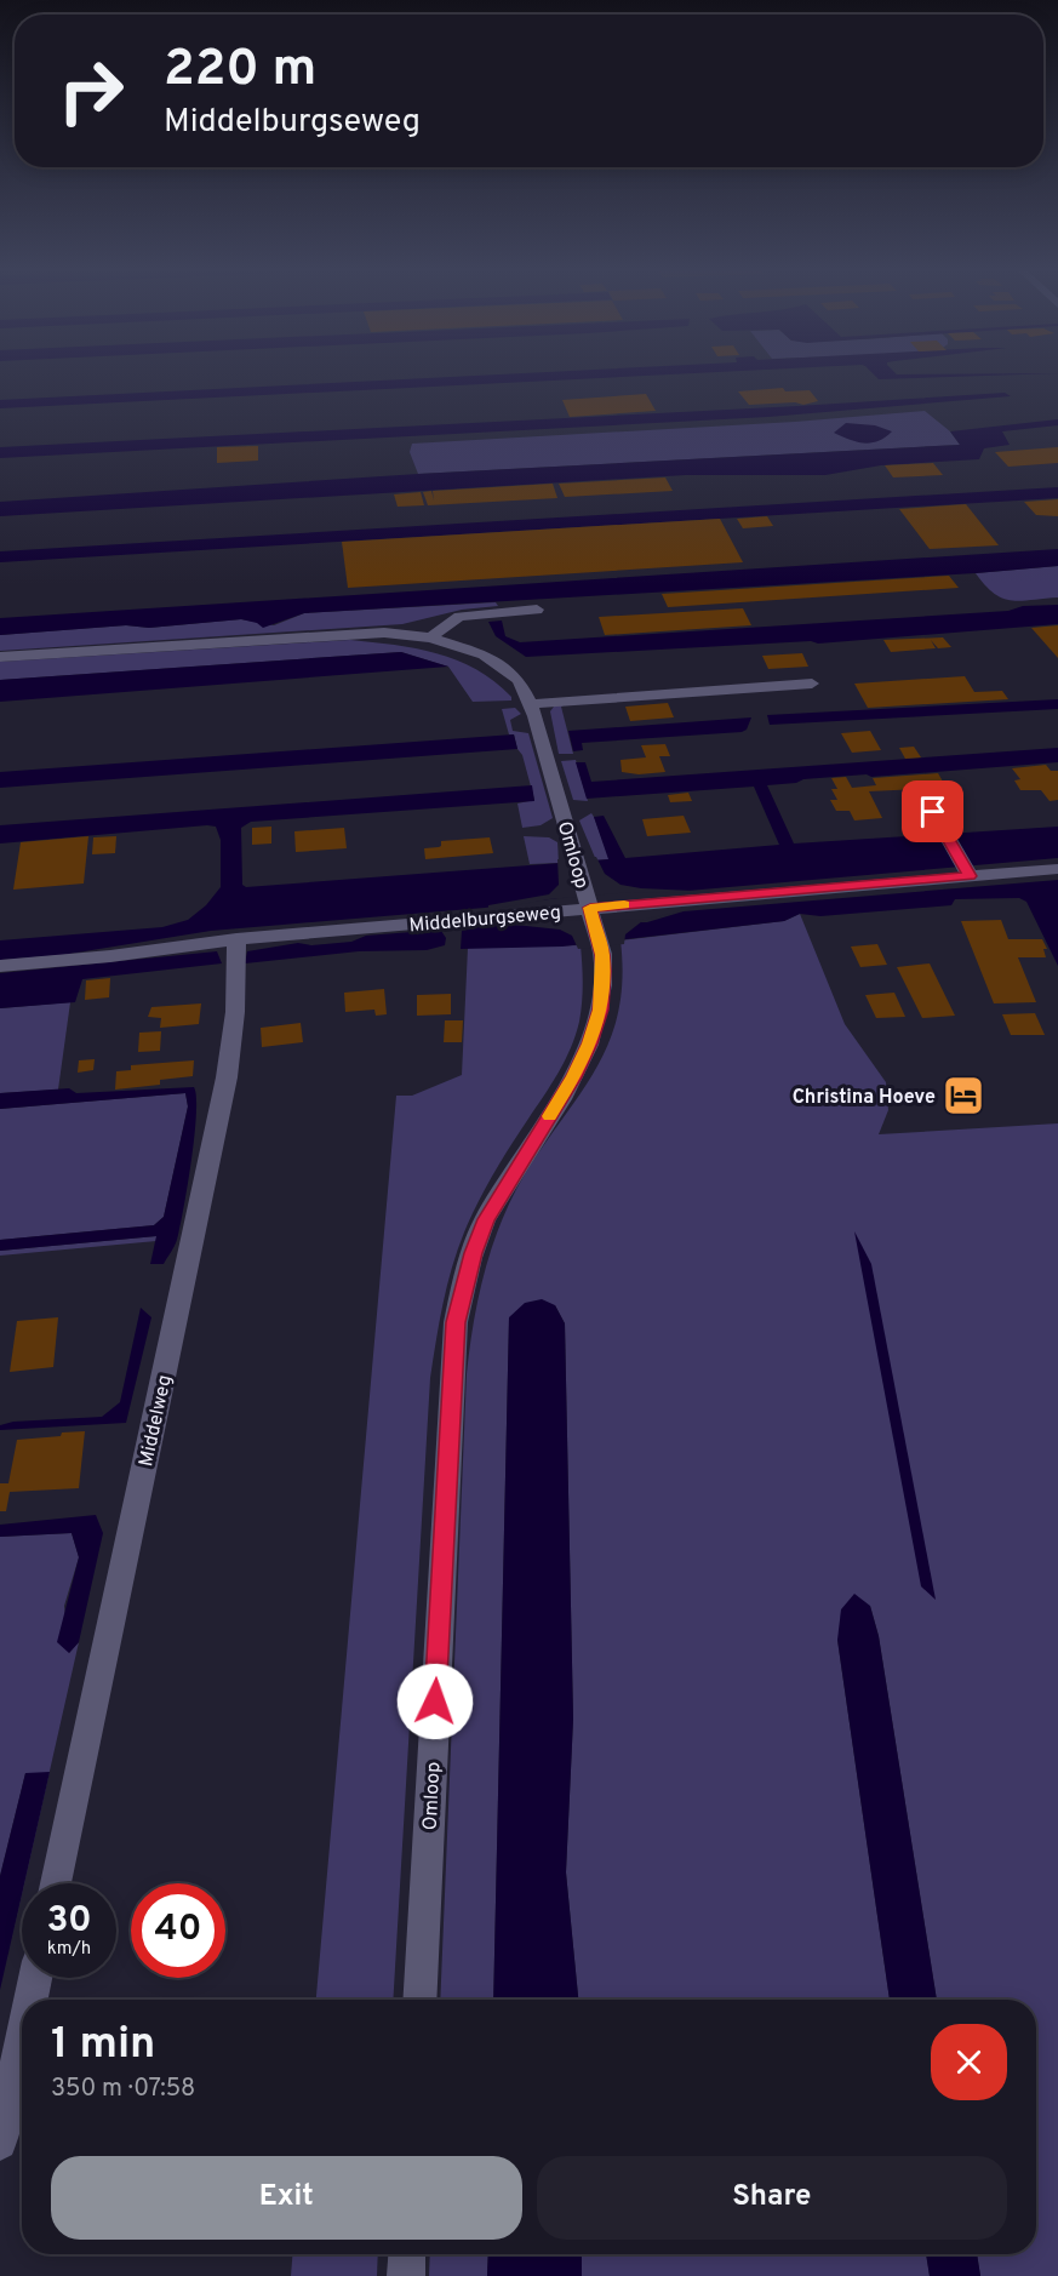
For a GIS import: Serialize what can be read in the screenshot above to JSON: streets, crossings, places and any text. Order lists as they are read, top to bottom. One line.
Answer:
{"streets":{"street":["Omloop","Middelburgseweg","Middelweg"]},"crossings":[["Omloop","Middelburgseweg"],["Middelburgseweg","Middelweg"]],"places":{"hotel":["Christina Hoeve"]},"page":{"turn":["220 m","Middelburgseweg"],"speed":"30 km/h","limit":"40","heading":["1 min","350 m · 07:58"],"buttons":["Exit","Share"]}}
